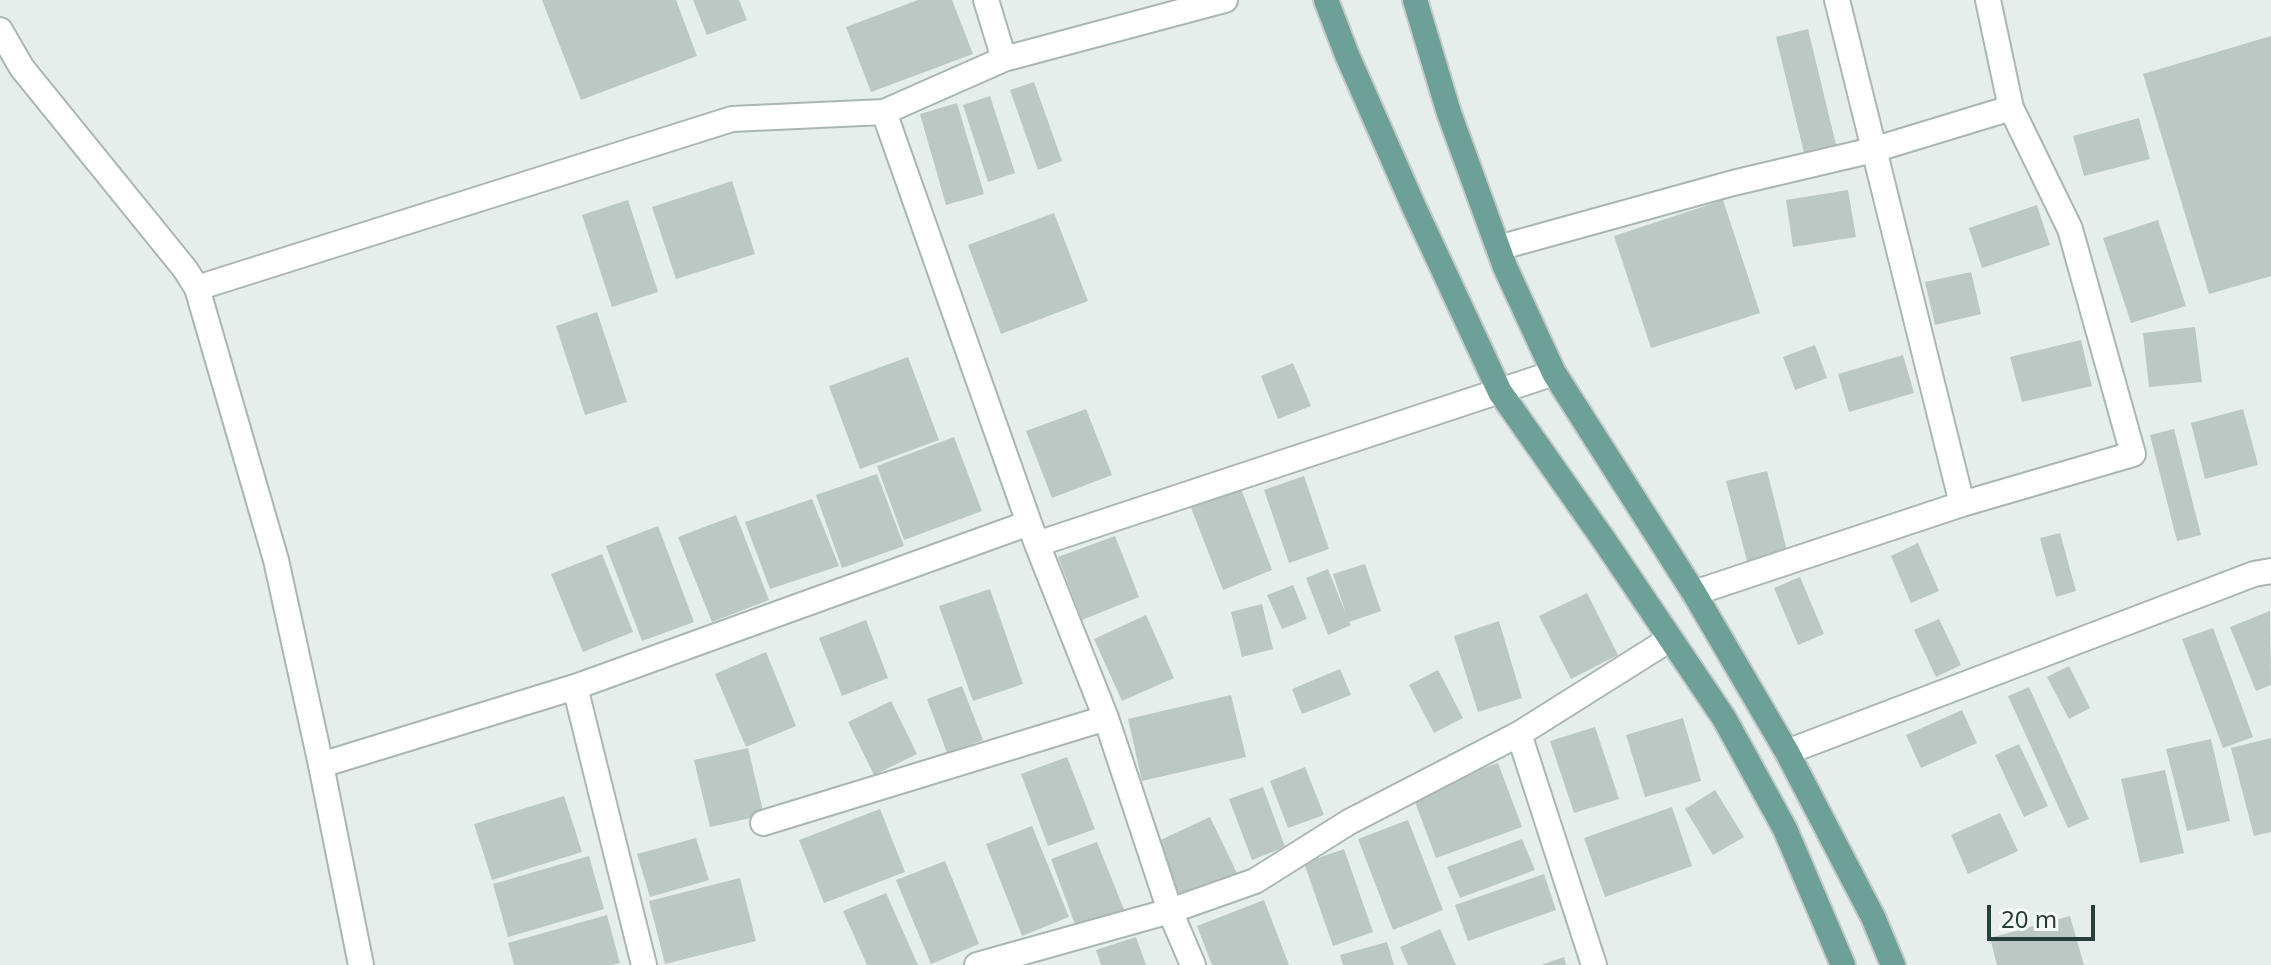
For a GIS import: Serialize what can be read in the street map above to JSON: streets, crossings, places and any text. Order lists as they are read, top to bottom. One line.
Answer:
{"scale_bar":"20 m"}
